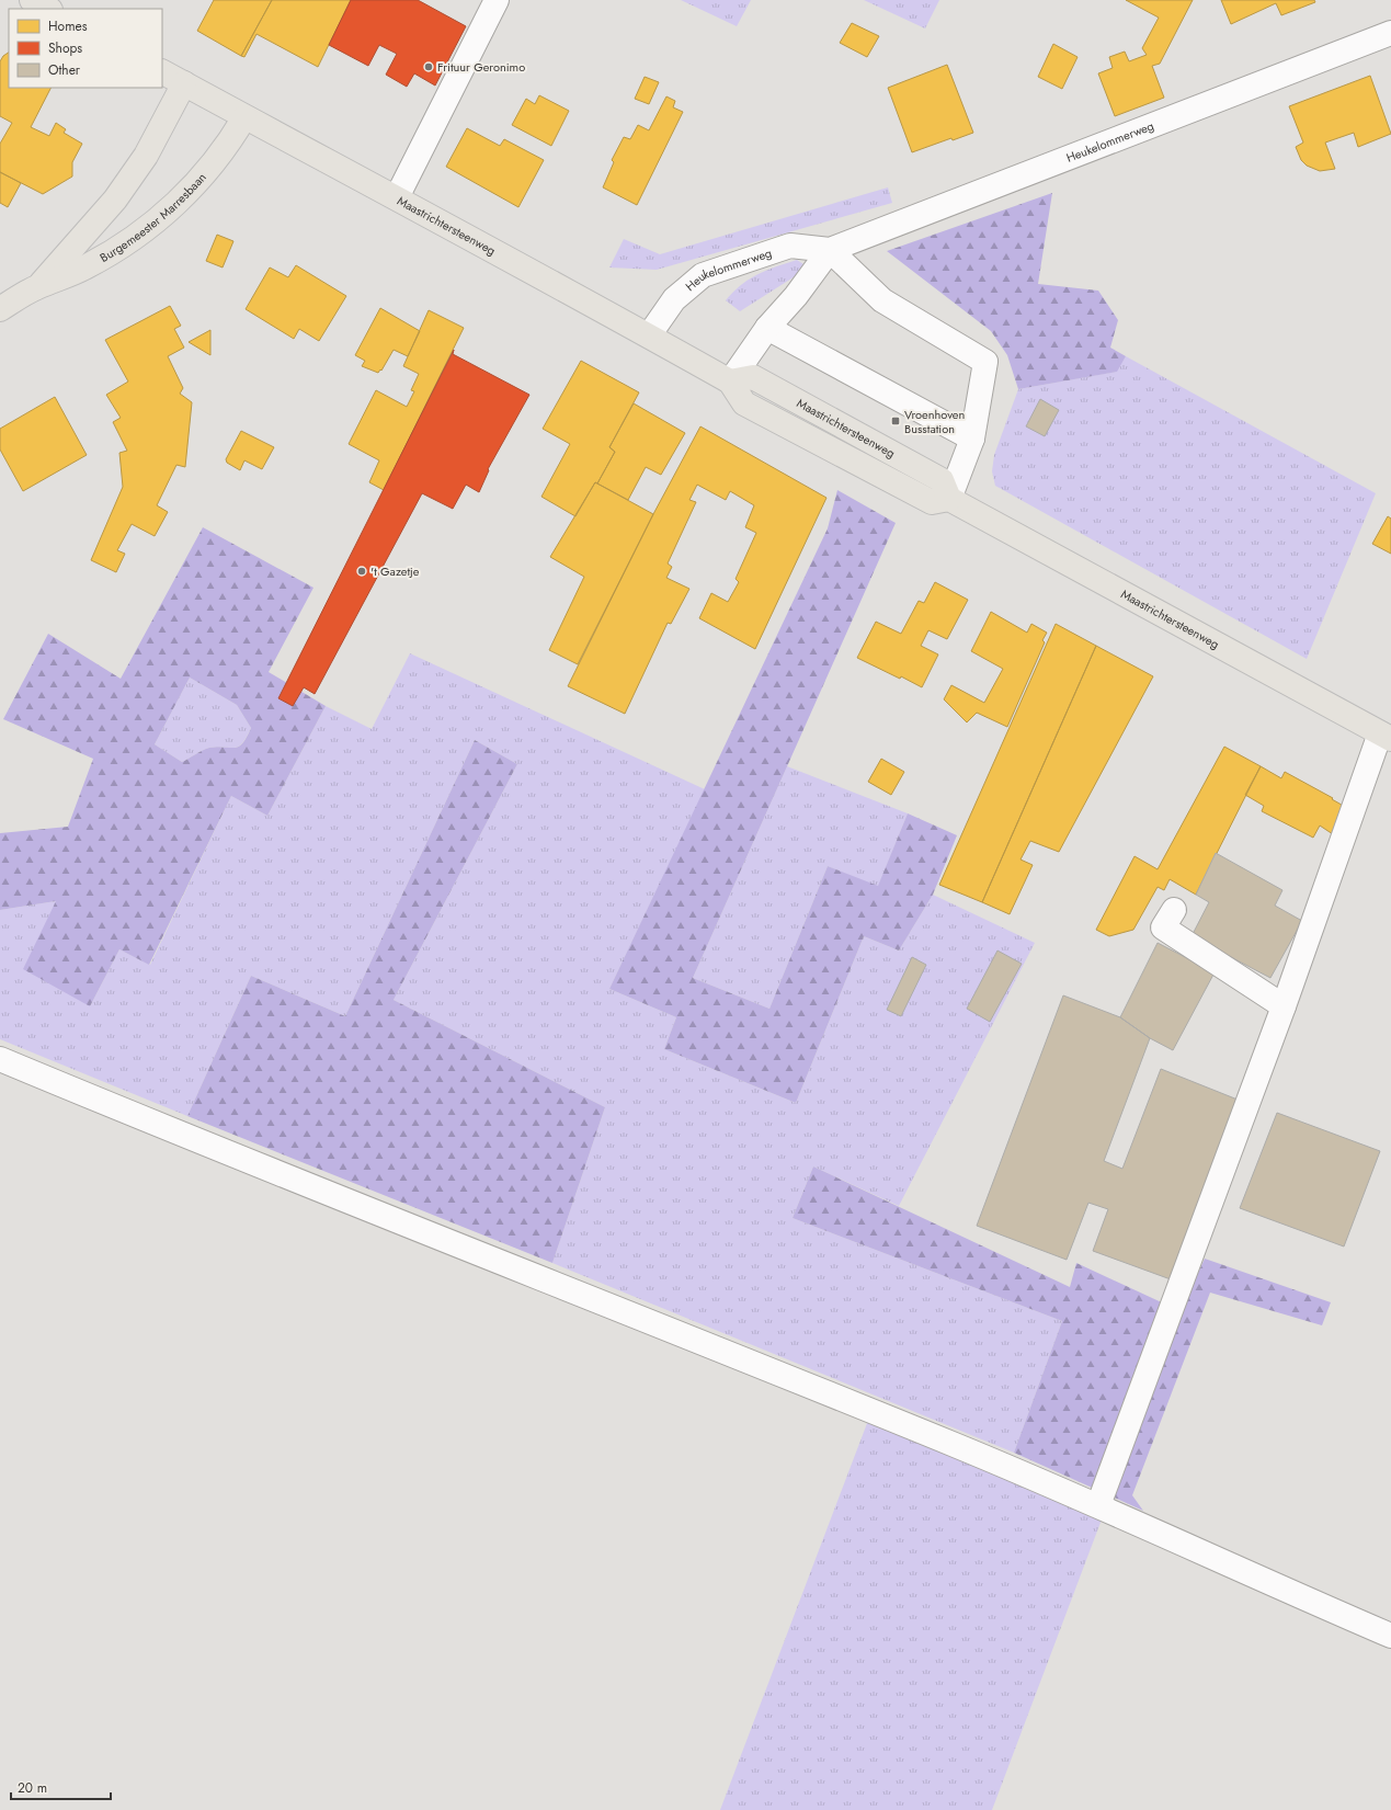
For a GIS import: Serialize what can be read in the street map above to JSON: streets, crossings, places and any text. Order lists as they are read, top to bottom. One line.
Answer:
{"streets":{"main road":["Burgemeester Marresbaan","Maastrichtersteenweg"],"street":["Heukelommerweg"]},"crossings":[["Heukelommerweg","Maastrichtersteenweg"],["Burgemeester Marresbaan","Maastrichtersteenweg"]],"places":{"other":["Frituur Geronimo","'t Gazetje"],"transit":["Vroenhoven Busstation"]},"legend":["Homes","Shops","Other"],"scale_bar":"20 m"}
